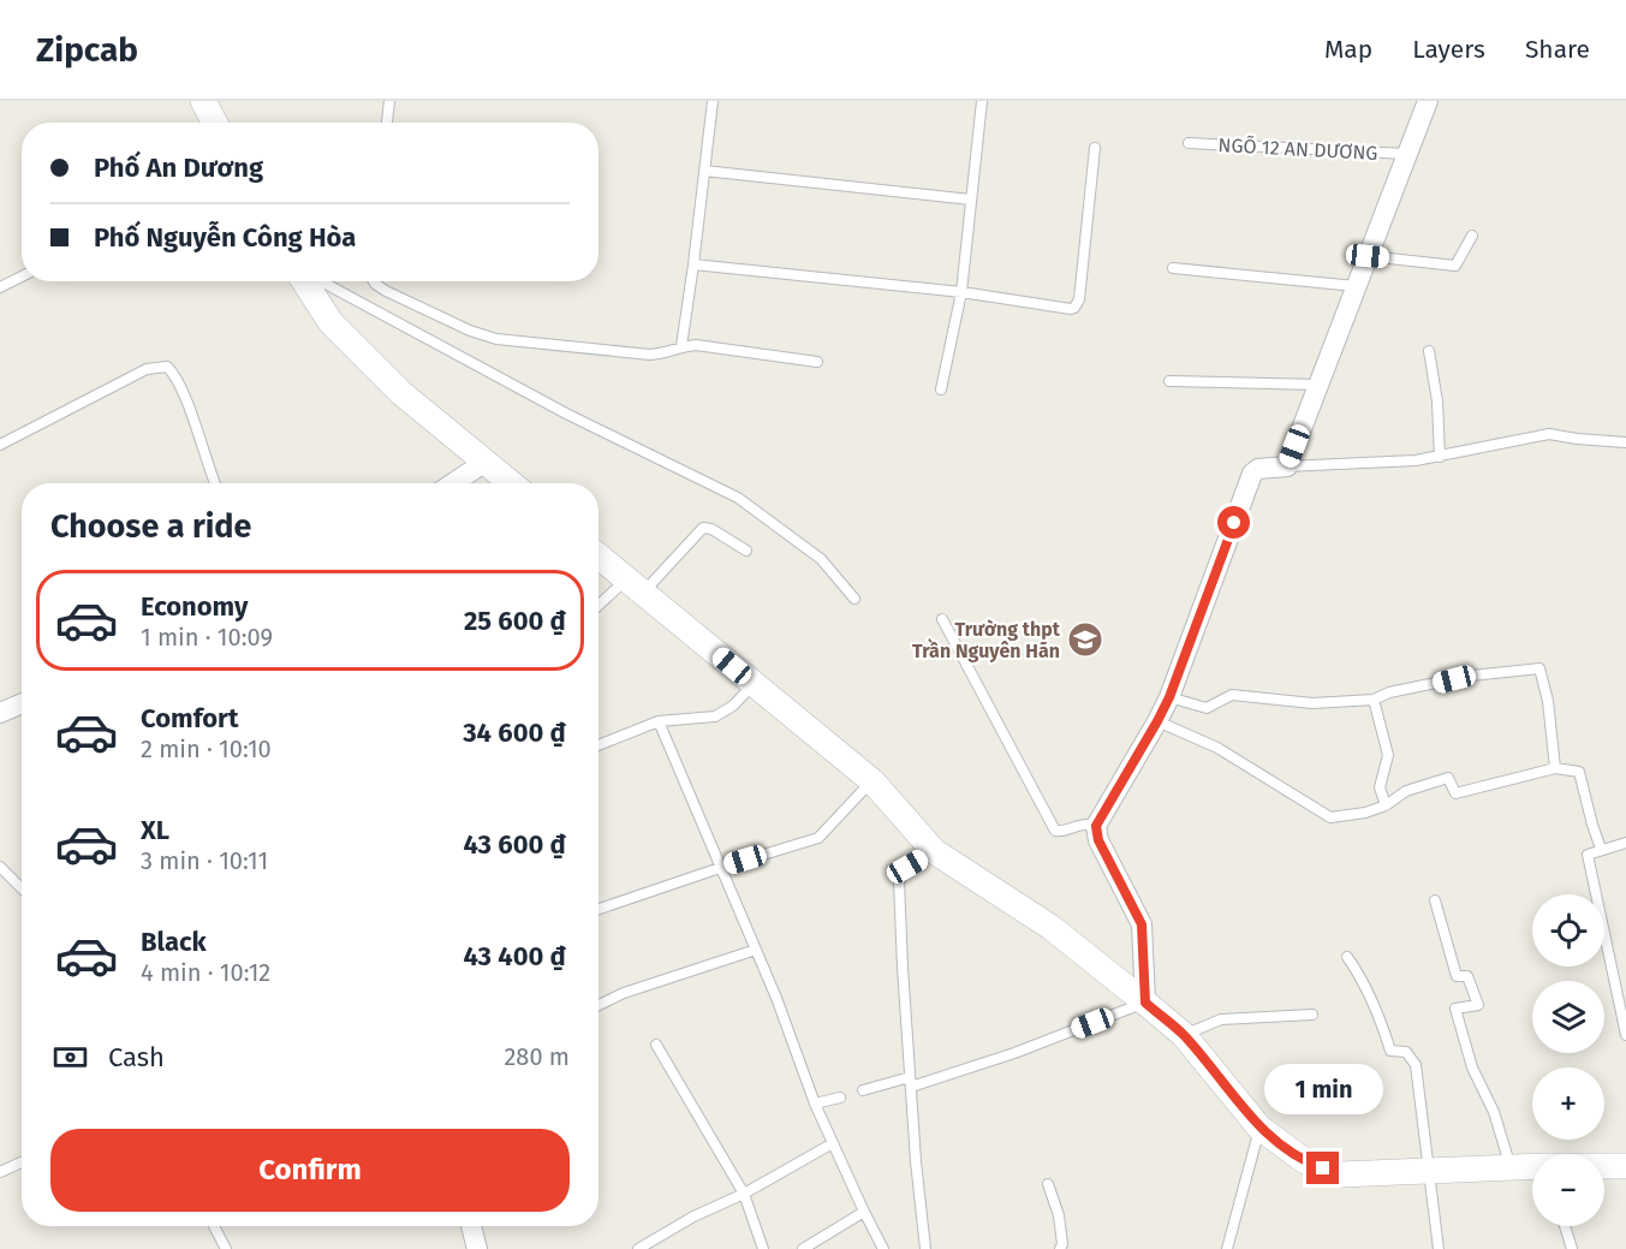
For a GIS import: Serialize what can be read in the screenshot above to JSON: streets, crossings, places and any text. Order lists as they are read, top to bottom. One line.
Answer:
{"streets":{"lane":["NGÕ 12 AN DƯƠNG"]},"places":{"school or university":["Trường thpt Trần Nguyên Hãn"]},"page":{"header":"Zipcab","nav":["Map","Layers","Share"],"banner":["Phố An Dương","Phố Nguyễn Công Hòa"],"heading":"Choose a ride","list":[{"name":"Economy","note":"1 min · 10:09","value":"25 600 ₫"},{"name":"Comfort","note":"2 min · 10:10","value":"34 600 ₫"},{"name":"XL","note":"3 min · 10:11","value":"43 600 ₫"},{"name":"Black","note":"4 min · 10:12","value":"43 400 ₫"}],"map_buttons":["+","−"],"pay":["Cash","280 m"],"bubble":"1 min","buttons":"Confirm"}}
